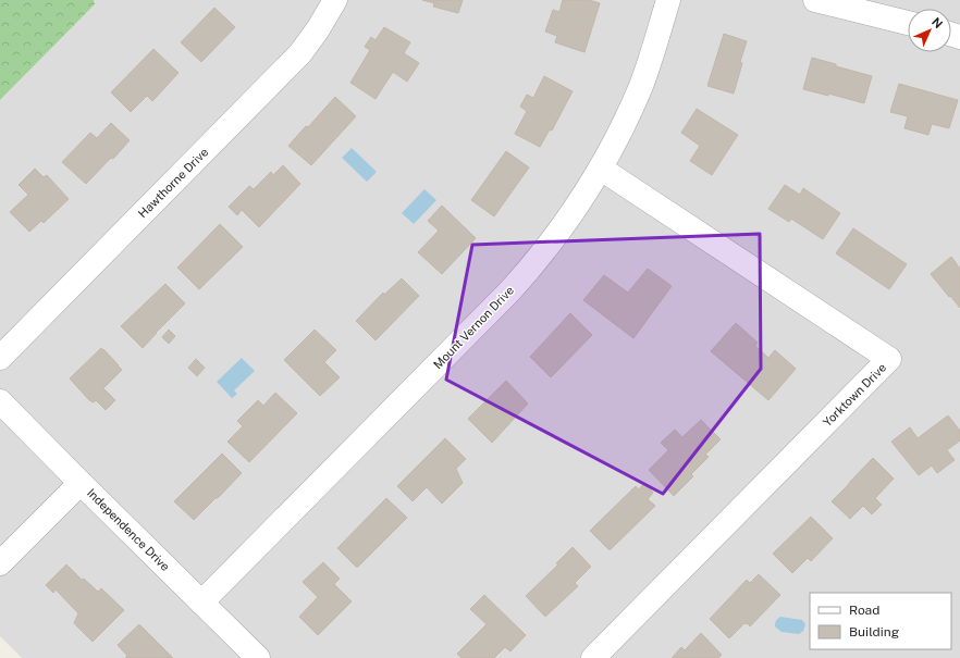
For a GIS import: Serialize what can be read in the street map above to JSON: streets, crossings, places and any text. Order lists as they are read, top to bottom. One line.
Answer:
{"streets":{"street":["Hawthorne Drive","Mount Vernon Drive","Yorktown Drive","Independence Drive"]},"crossings":[["Mount Vernon Drive","Yorktown Drive"],["Mount Vernon Drive","Independence Drive"]],"legend":["Road","Building"],"north":"top right"}
